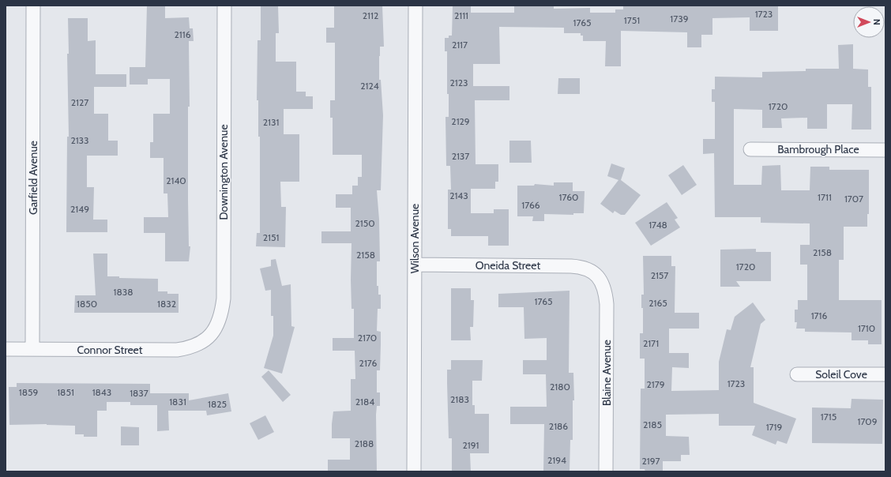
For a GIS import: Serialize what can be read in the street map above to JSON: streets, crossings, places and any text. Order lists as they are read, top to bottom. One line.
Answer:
{"streets":{"street":["Bambrough Place","Downington Avenue","Garfield Avenue","Wilson Avenue","Oneida Street","Connor Street","Blaine Avenue","Soleil Cove"]},"crossings":[["Downington Avenue","Connor Street"],["Garfield Avenue","Connor Street"],["Wilson Avenue","Oneida Street"],["Oneida Street","Blaine Avenue"]],"house_numbers":["1723","2112","2111","1739","1751","1765","2116","2117","2123","2124","2127","1720","2129","2131","2133","2137","2140","2143","1760","1711","1707","1766","2149","2150","1748","2151","2158","2158","1720","2157","1838","1765","2165","1850","1832","1716","1710","2170","2171","2176","1723","2179","2180","1859","1851","1843","1837","2183","1831","2184","1825","1715","1709","2185","2186","1719","2188","2191","2194","2197"],"north":"right"}
